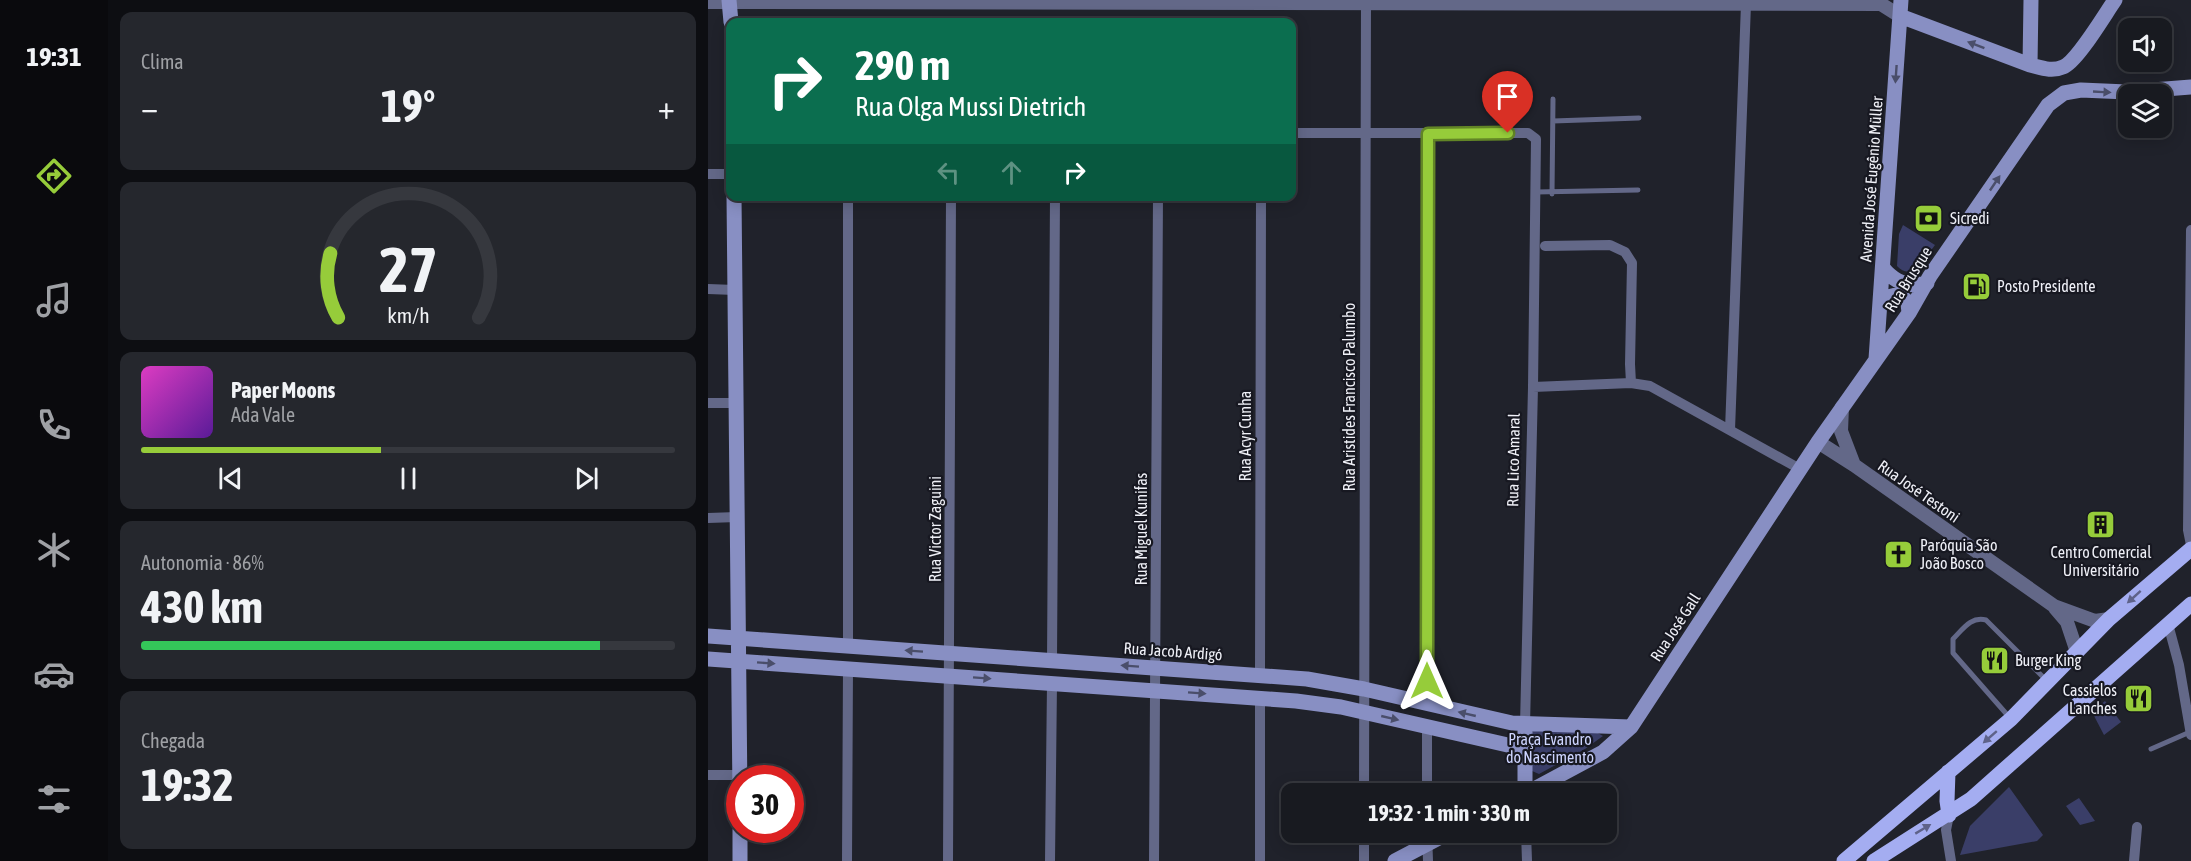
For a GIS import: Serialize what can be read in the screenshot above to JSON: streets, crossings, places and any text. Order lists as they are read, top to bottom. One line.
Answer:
{"streets":{"main road":["Avenida José Eugênio Müller","Rua Brusque","Rua Lico Amaral","Rua José Gall","Rua Jacob Ardigó"],"street":["Rua Aristides Francisco Palumbo","Rua Acyr Cunha","Rua José Testoni","Rua Victor Zaguini","Rua Miguel Kunifas"]},"crossings":[["Avenida José Eugênio Müller","Rua Brusque"],["Rua Brusque","Rua José Testoni"],["Rua Brusque","Rua José Gall"],["Rua Aristides Francisco Palumbo","Rua Jacob Ardigó"],["Rua Acyr Cunha","Rua Jacob Ardigó"],["Rua Lico Amaral","Rua Jacob Ardigó"],["Rua José Testoni","Rua José Gall"],["Rua Victor Zaguini","Rua Jacob Ardigó"],["Rua Miguel Kunifas","Rua Jacob Ardigó"],["Rua José Gall","Rua Jacob Ardigó"]],"one_way":["Avenida José Eugênio Müller","Rua Brusque"],"parks":["Praça Evandro do Nascimento"],"places":{"bank":["Sicredi"],"fuel station":["Posto Presidente"],"building":["Centro Comercial Universitário"],"church":["Paróquia São João Bosco"],"restaurant":["Burger King","Cassielos Lanches"]},"page":{"tabs":"19:31","tile":["Clima",["Autonomia · 86%","430 km"],["Chegada","19:32"]],"turn":["290 m","Rua Olga Mussi Dietrich"],"heat":["−","19°","+"],"song":["Paper Moons","Ada Vale"],"limit":"30","trip":"19:32 · 1 min · 330 m","gauge":["27","km/h"]}}
